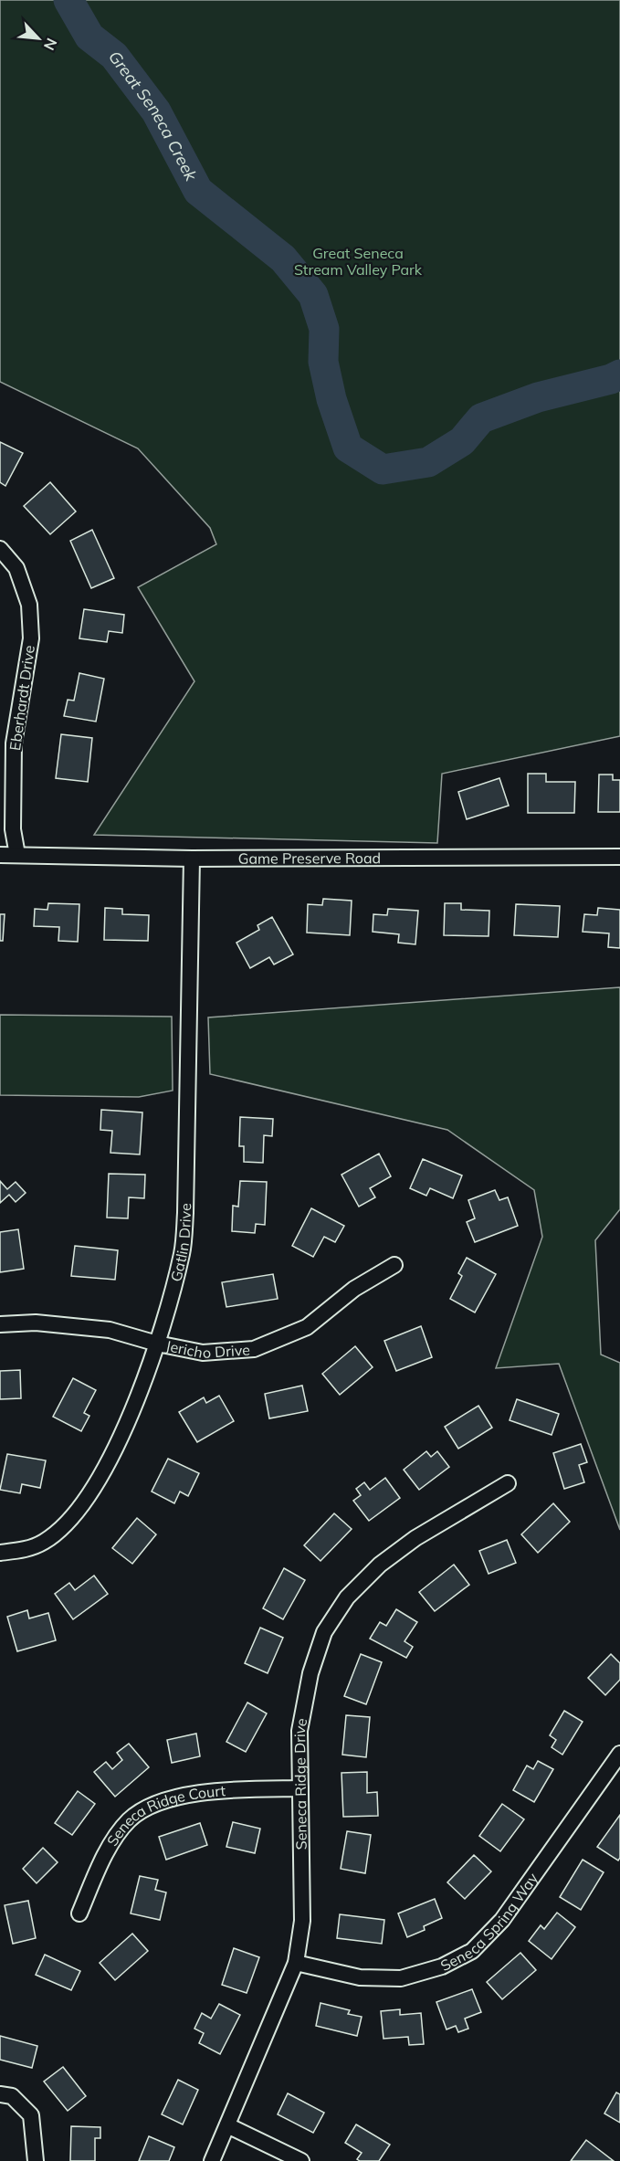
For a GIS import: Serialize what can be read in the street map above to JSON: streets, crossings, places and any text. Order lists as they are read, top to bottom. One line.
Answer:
{"streets":{"street":["Eberhardt Drive","Game Preserve Road","Gatlin Drive","Jericho Drive","Seneca Ridge Drive","Seneca Ridge Court","Seneca Spring Way"]},"crossings":[["Eberhardt Drive","Game Preserve Road"],["Game Preserve Road","Gatlin Drive"],["Gatlin Drive","Jericho Drive"],["Seneca Ridge Drive","Seneca Ridge Court"],["Seneca Ridge Drive","Seneca Spring Way"]],"water":["Great Seneca Creek"],"parks":["Great Seneca Stream Valley Park"],"north":"bottom right"}
